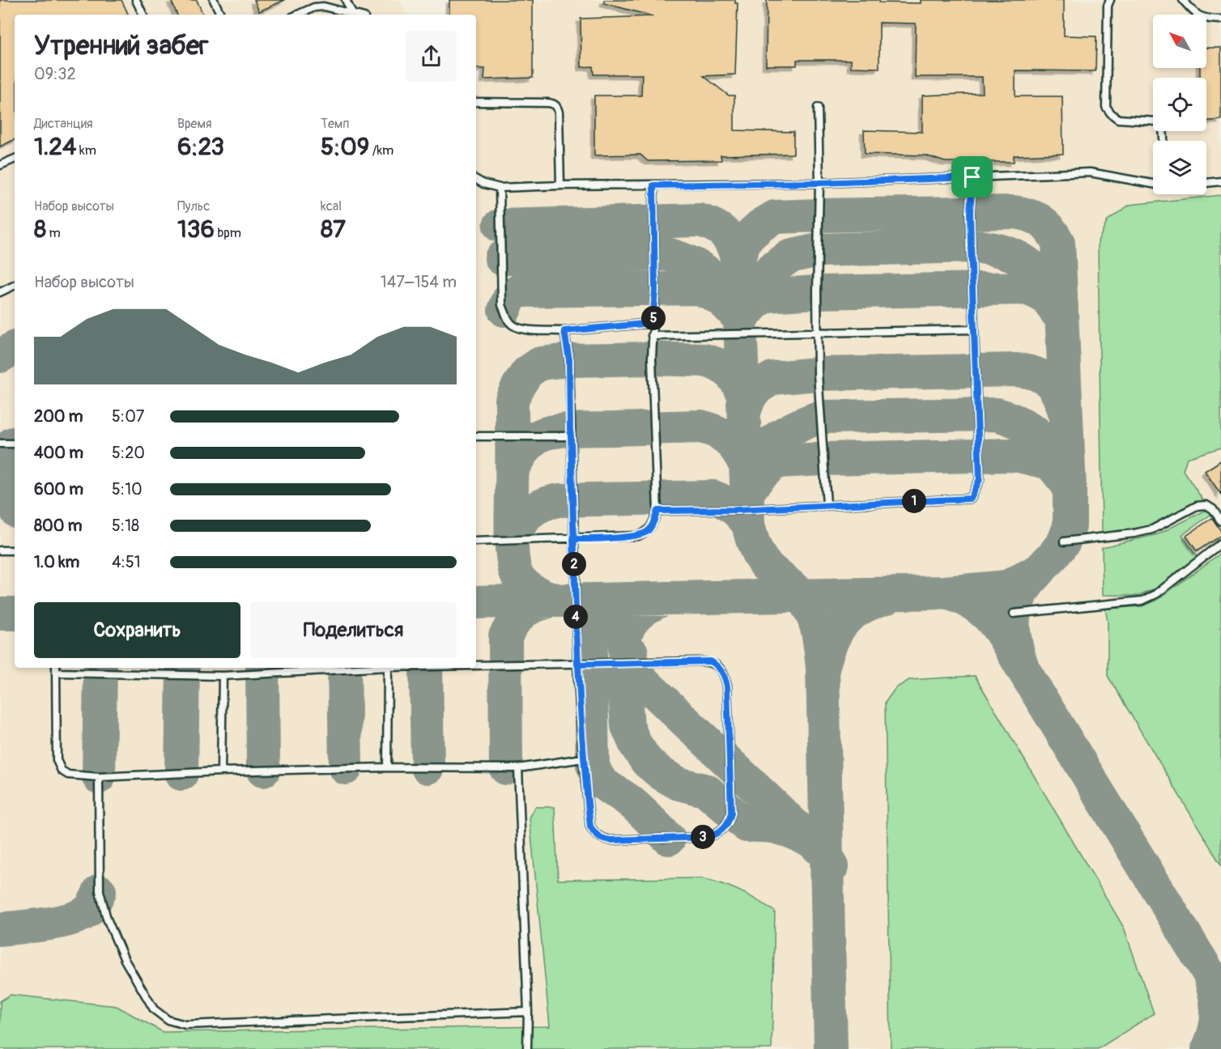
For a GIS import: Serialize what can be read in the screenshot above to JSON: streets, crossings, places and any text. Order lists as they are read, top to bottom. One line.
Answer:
{"north":"top left","page":{"heading":["Утренний забег","09:32"],"stats":[["Дистанция","1.24 km"],["Время","6:23"],["Темп","5:09 /km"],["Набор высоты","8 m"],["Пульс","136 bpm"],["kcal","87"]],"chart":["Набор высоты","147–154 m"],"pins":["5","1","2","4","3"],"list":[{"name":"200 m","note":"5:07"},{"name":"400 m","note":"5:20"},{"name":"600 m","note":"5:10"},{"name":"800 m","note":"5:18"},{"name":"1.0 km","note":"4:51"}],"buttons":["Сохранить","Поделиться"]}}
